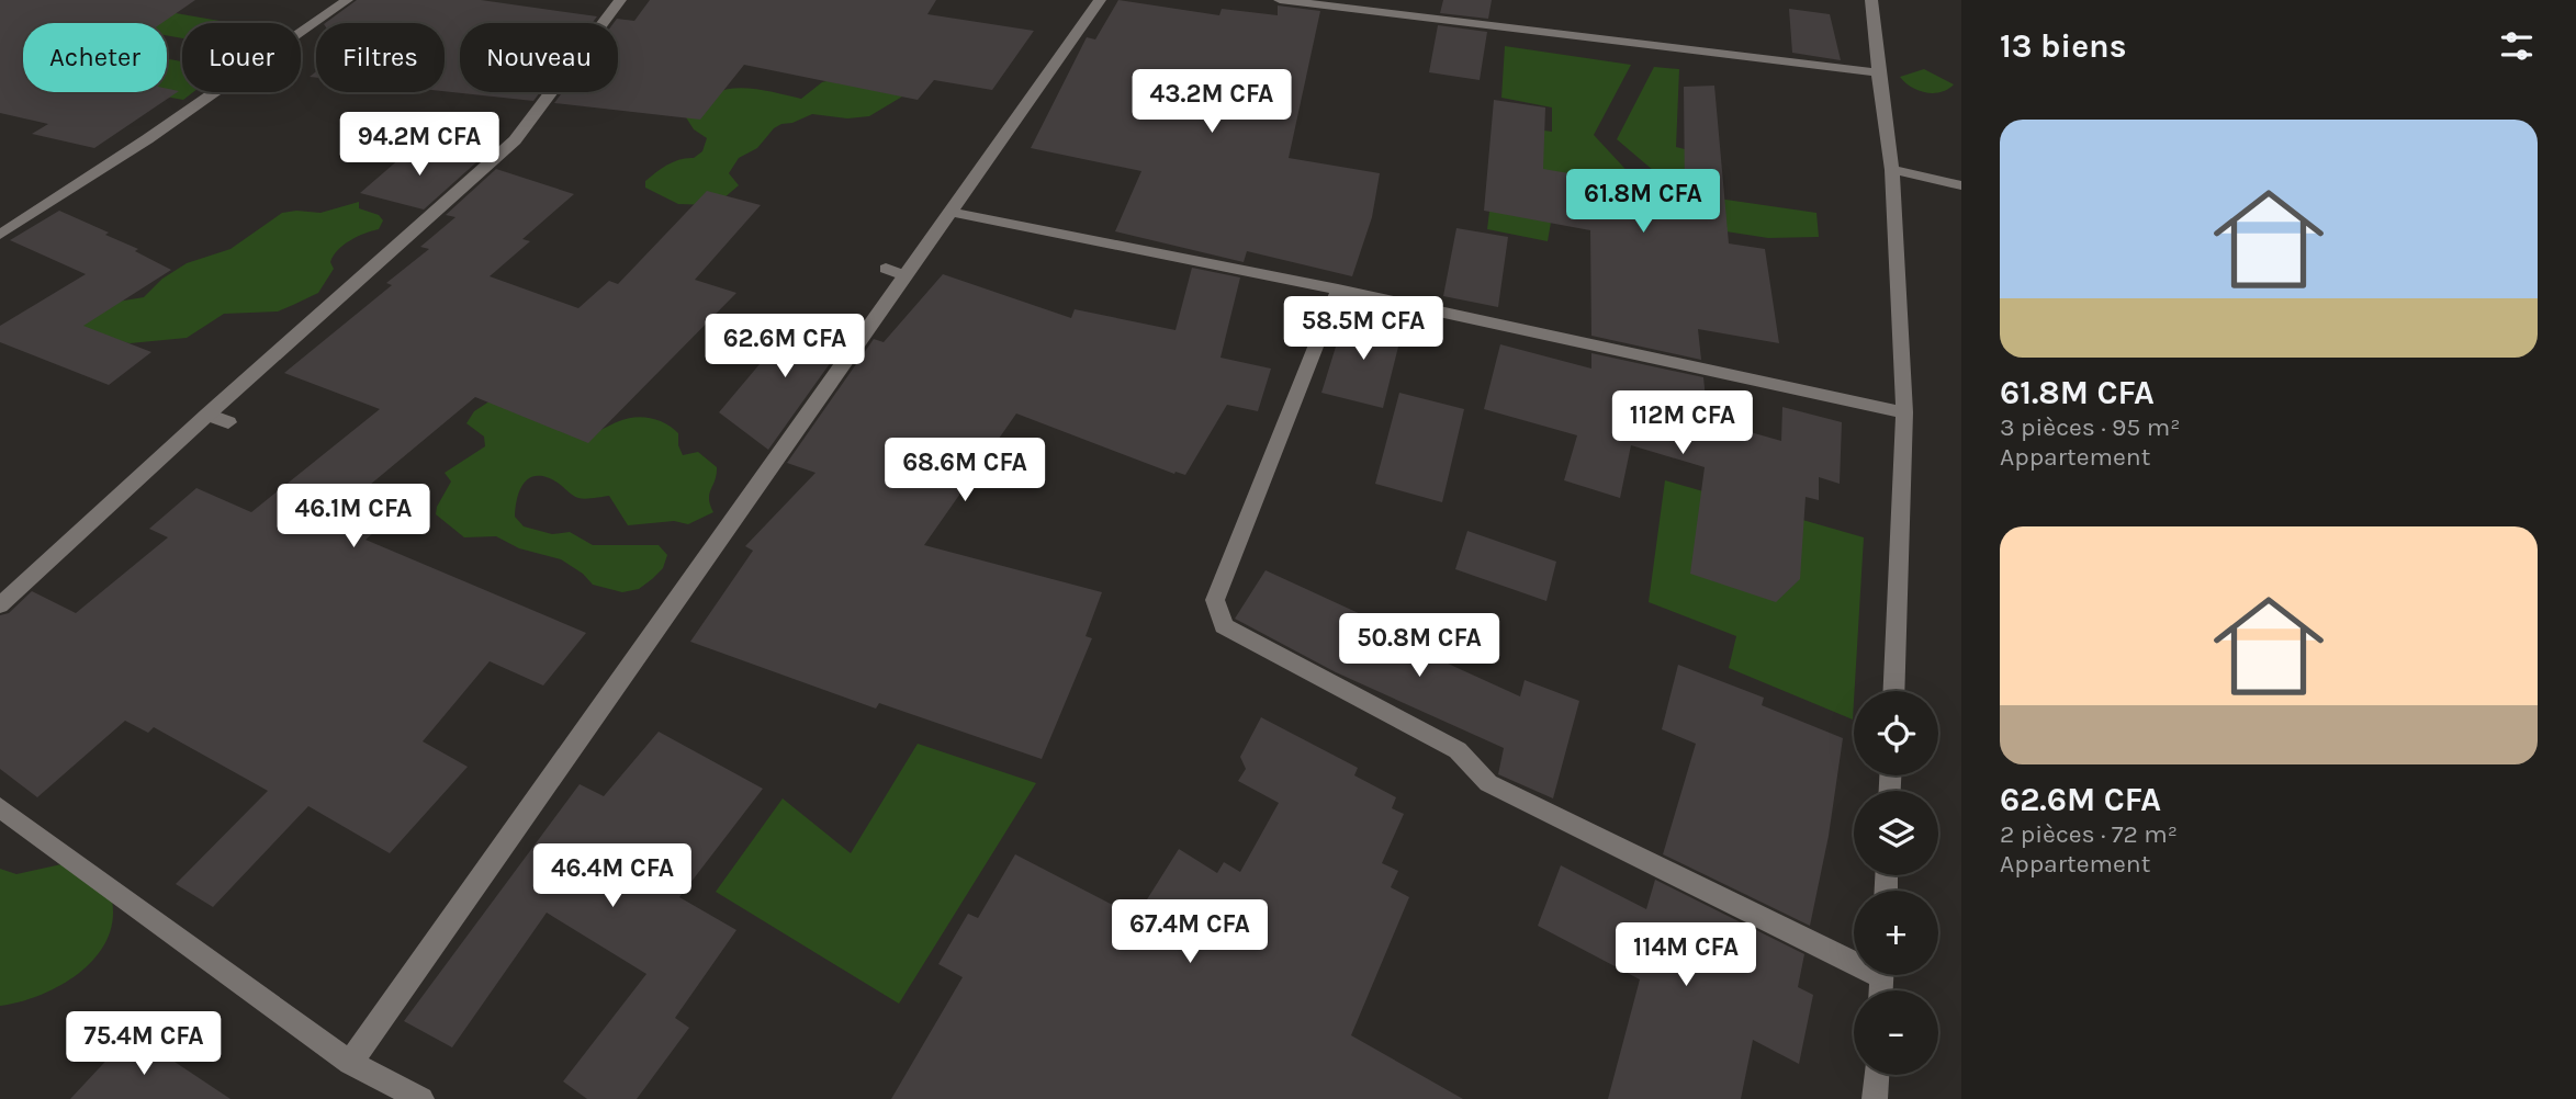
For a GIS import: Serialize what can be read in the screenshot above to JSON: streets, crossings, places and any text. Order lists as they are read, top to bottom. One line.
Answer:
{"page":{"heading":"13 biens","chip":["Acheter","Louer","Filtres","Nouveau"],"price":["43.2M CFA","94.2M CFA","61.8M CFA","58.5M CFA","62.6M CFA","112M CFA","68.6M CFA","46.1M CFA","50.8M CFA","46.4M CFA","67.4M CFA","114M CFA","75.4M CFA"],"list":[{"name":"61.8M CFA","note":"3 pièces · 95 m² · Appartement"},{"name":"62.6M CFA","note":"2 pièces · 72 m² · Appartement"}],"map_buttons":["+","−"]}}
